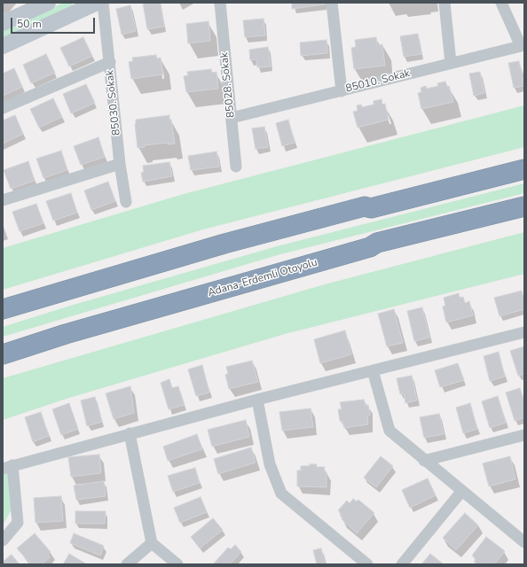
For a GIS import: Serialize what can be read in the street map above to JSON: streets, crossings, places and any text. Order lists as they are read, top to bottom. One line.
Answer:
{"streets":{"highway":["Adana-Erdemli Otoyolu"],"street":["85010. Sokak","85028. Sokak","85030. Sokak"]},"crossings":[["85010. Sokak","85028. Sokak"]],"scale_bar":"50 m"}
